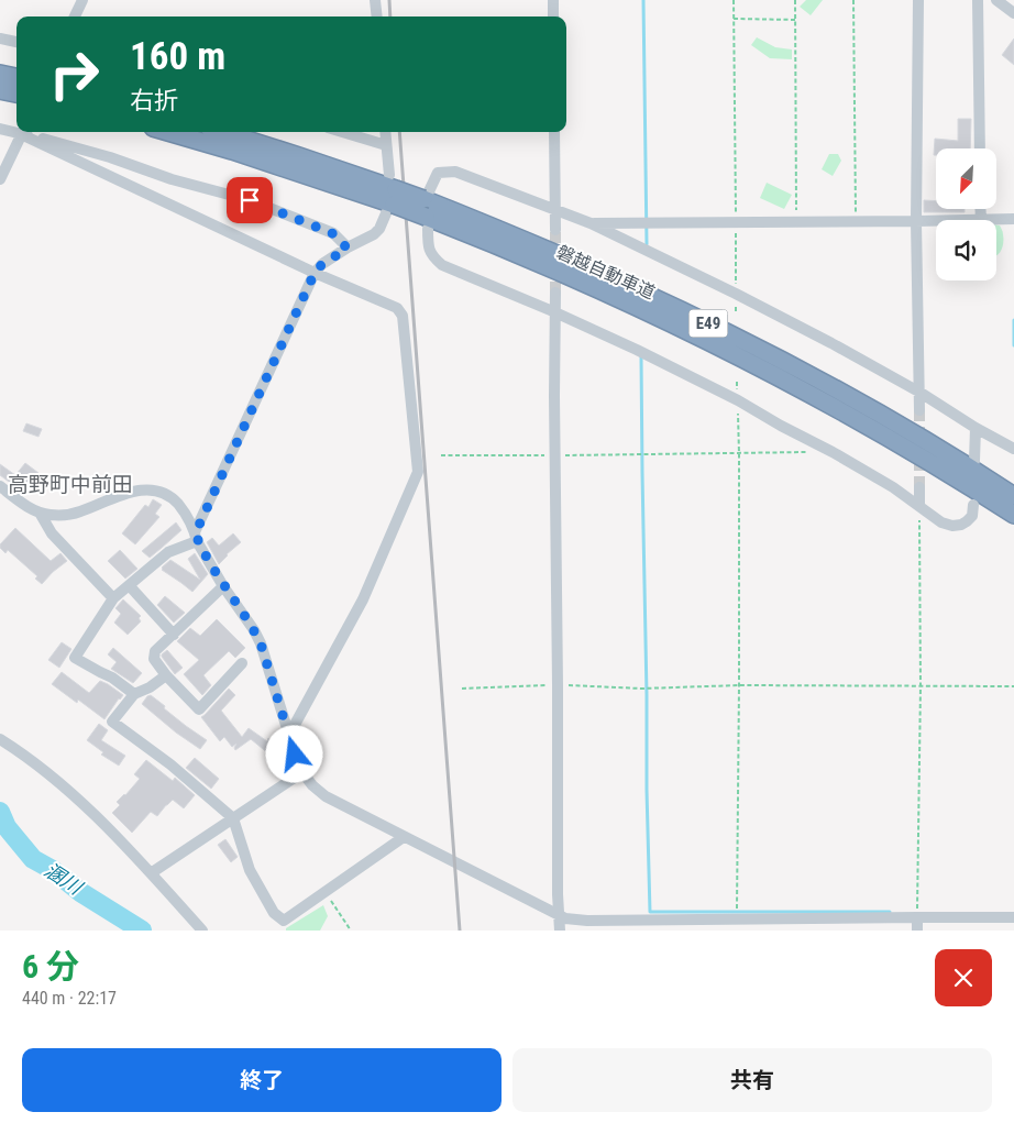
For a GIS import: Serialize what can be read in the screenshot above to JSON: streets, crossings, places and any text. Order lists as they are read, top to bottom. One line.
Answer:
{"streets":{"highway":["磐越自動車道","E49"]},"districts":["高野町中前田"],"water":["溷川"],"north":"bottom left","page":{"turn":["160 m","右折"],"heading":["6 分","440 m · 22:17"],"buttons":["終了","共有"]}}
